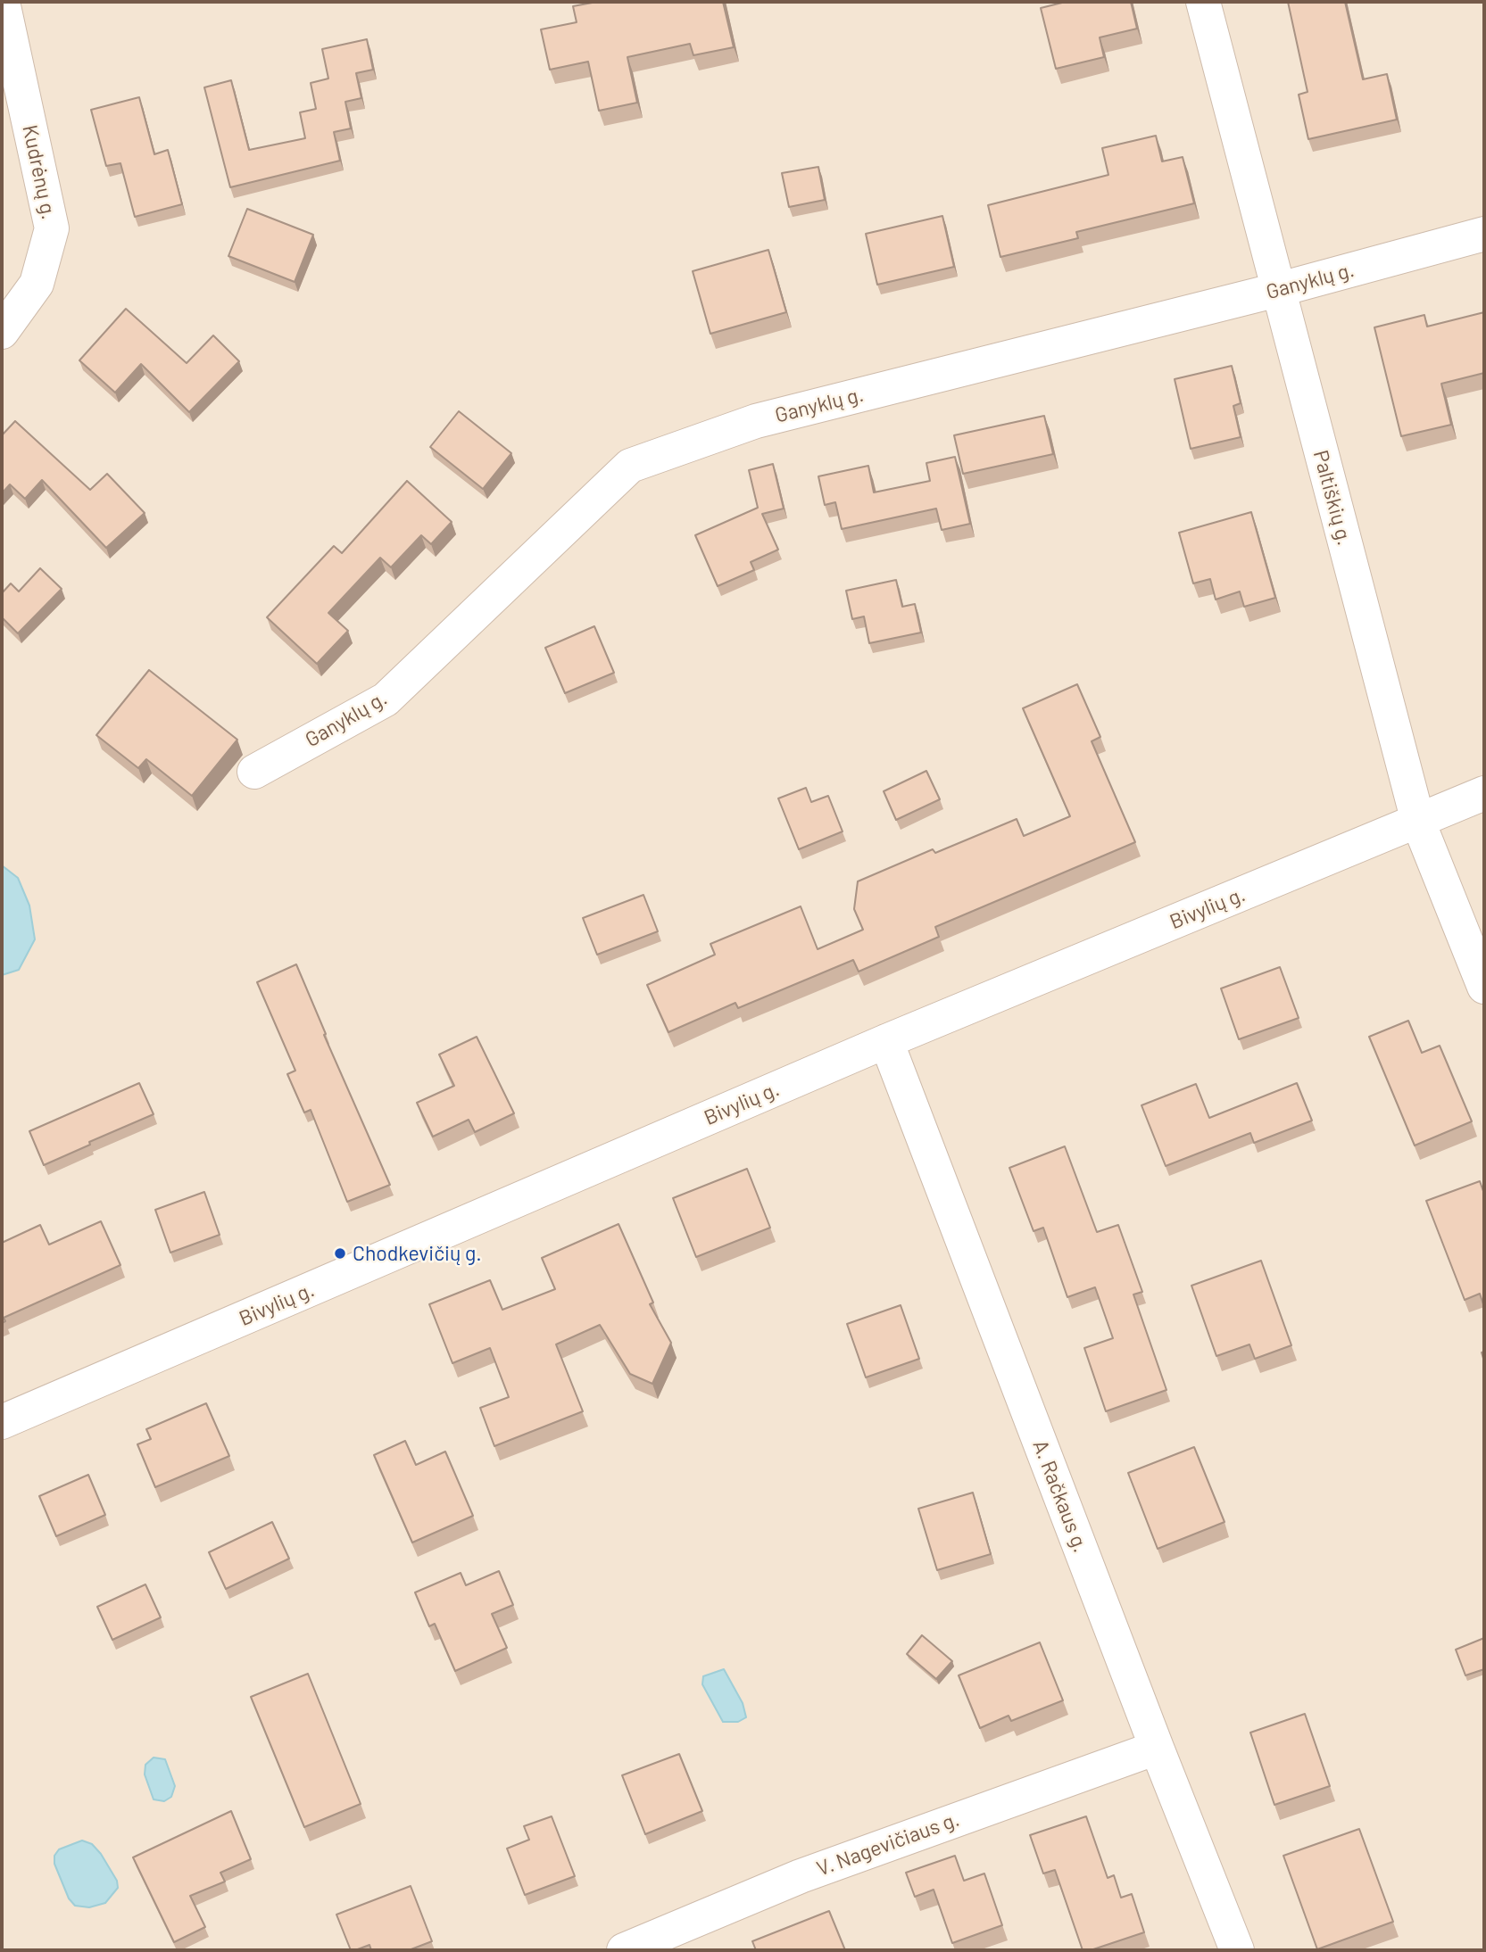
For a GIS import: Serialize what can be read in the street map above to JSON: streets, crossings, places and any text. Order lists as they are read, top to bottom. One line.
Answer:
{"streets":{"street":["Kudrėnų g.","Ganyklų g.","Paltiškių g.","Bivylių g.","A. Račkaus g.","V. Nagevičiaus g."]},"crossings":[["Ganyklų g.","Paltiškių g."],["Paltiškių g.","Bivylių g."],["Bivylių g.","A. Račkaus g."],["A. Račkaus g.","V. Nagevičiaus g."]],"places":["Chodkevičių g."]}
